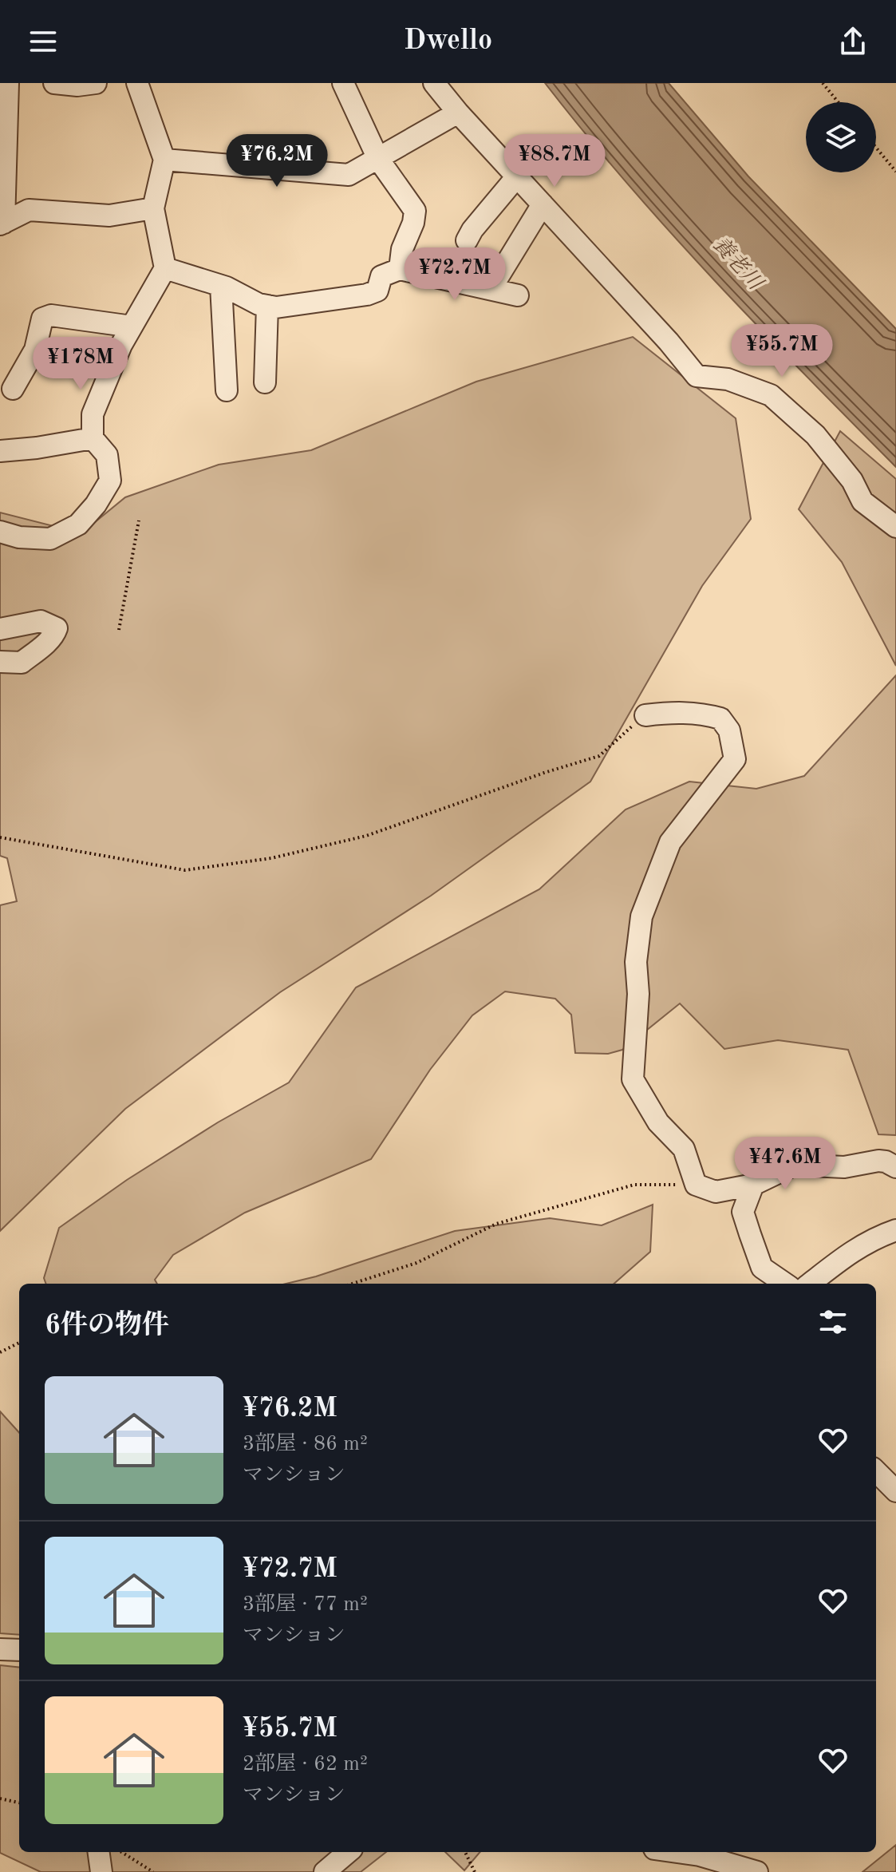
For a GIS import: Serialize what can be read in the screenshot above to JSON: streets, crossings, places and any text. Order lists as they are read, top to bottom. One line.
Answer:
{"water":["養老川"],"page":{"header":"Dwello","price":["¥76.2M","¥88.7M","¥72.7M","¥55.7M","¥178M","¥47.6M"],"heading":"6件の物件","list":[{"name":"¥76.2M","note":"3部屋 · 86 m² · マンション"},{"name":"¥72.7M","note":"3部屋 · 77 m² · マンション"},{"name":"¥55.7M","note":"2部屋 · 62 m² · マンション"}]}}
